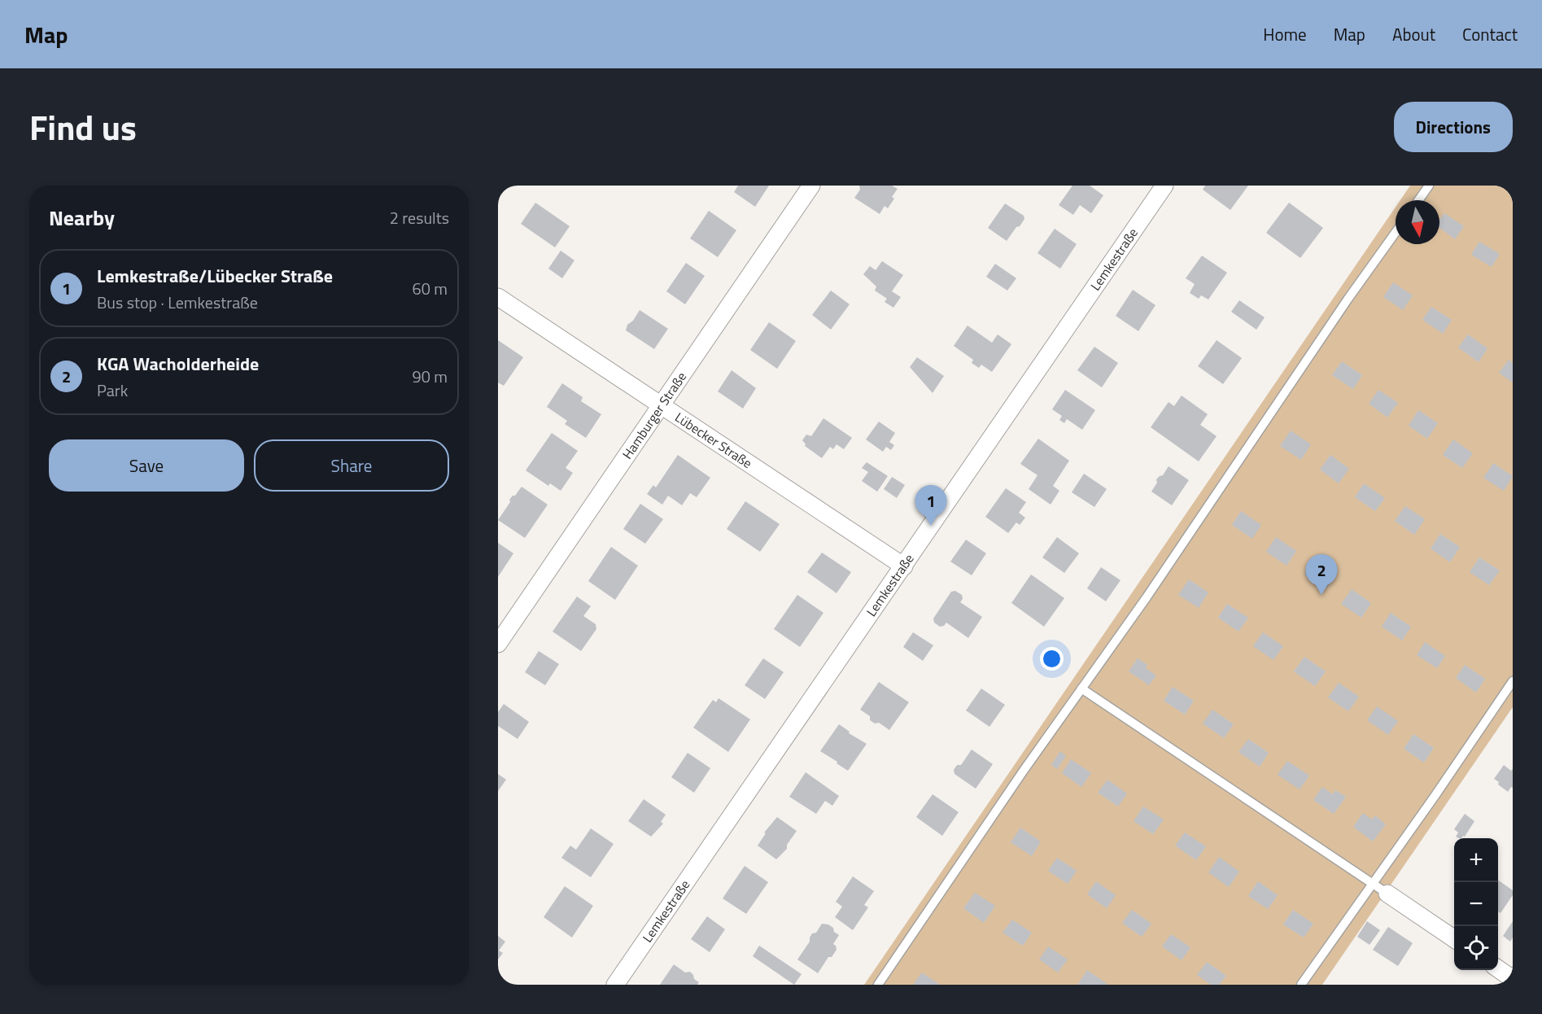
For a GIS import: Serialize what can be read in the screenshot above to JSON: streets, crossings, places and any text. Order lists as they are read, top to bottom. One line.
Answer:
{"streets":{"street":["Lemkestraße","Hamburger Straße","Lübecker Straße"]},"crossings":[["Lemkestraße","Lübecker Straße"],["Hamburger Straße","Lübecker Straße"]],"north":"bottom","page":{"header":"Map","nav":["Home","Map","About","Contact"],"title":"Find us","buttons":["Directions",["Save","Share"]],"heading":["Nearby","2 results"],"list":[{"mark":"1","name":"Lemkestraße/Lübecker Straße","note":"Bus stop · Lemkestraße","value":"60 m"},{"mark":"2","name":"KGA Wacholderheide","note":"Park","value":"90 m"}],"pins":["1","2"],"map_buttons":["+","−"]}}
